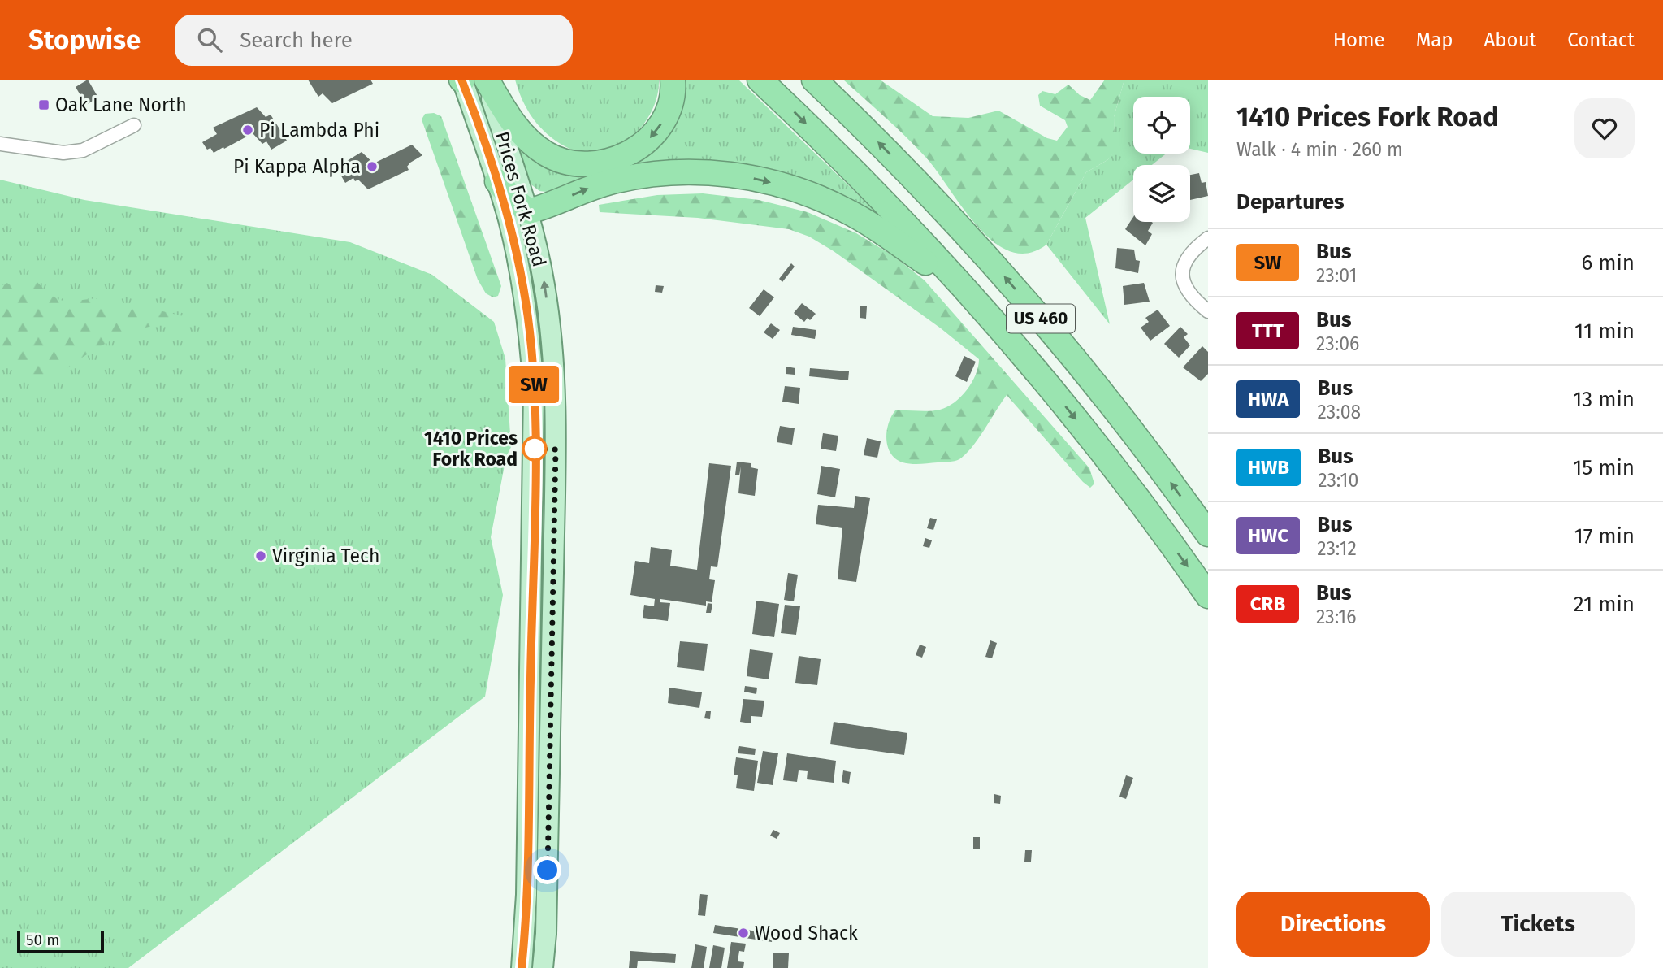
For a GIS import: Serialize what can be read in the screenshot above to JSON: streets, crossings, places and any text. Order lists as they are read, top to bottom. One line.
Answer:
{"streets":{"highway":["US 460"],"main road":["Prices Fork Road"]},"places":{"transit":["Oak Lane North"],"other":["Pi Lambda Phi","Pi Kappa Alpha","1410 Prices Fork Road","Virginia Tech","Wood Shack"]},"lines":["bus line SW"],"scale_bar":"50 m","page":{"header":"Stopwise","search":"Search here","nav":["Home","Map","About","Contact"],"on_map":"SW","heading":[["1410 Prices Fork Road","Walk · 4 min · 260 m"],"Departures"],"list":[{"mark":"SW","name":"Bus","note":"23:01","value":"6 min"},{"mark":"TTT","name":"Bus","note":"23:06","value":"11 min"},{"mark":"HWA","name":"Bus","note":"23:08","value":"13 min"},{"mark":"HWB","name":"Bus","note":"23:10","value":"15 min"},{"mark":"HWC","name":"Bus","note":"23:12","value":"17 min"},{"mark":"CRB","name":"Bus","note":"23:16","value":"21 min"}],"buttons":["Directions","Tickets"],"scale":"50 m"}}
